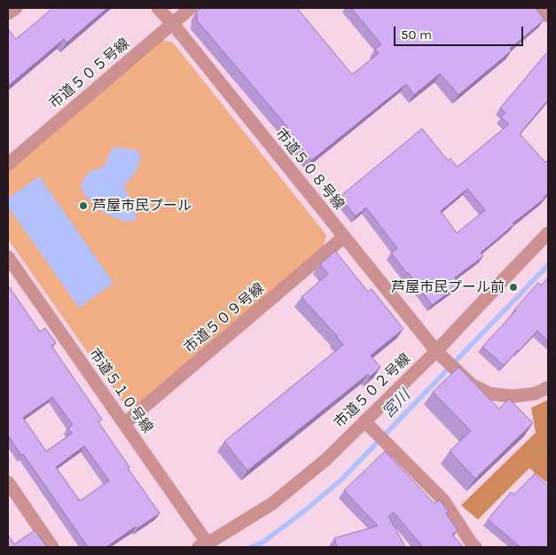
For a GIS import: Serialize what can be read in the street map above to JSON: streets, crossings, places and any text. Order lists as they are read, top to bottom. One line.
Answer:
{"streets":{"street":["市道５０５号線","市道５０８号線","市道５０９号線","市道５１０号線","市道５０２号線"]},"crossings":[["市道５０５号線","市道５０８号線"],["市道５０８号線","市道５０９号線"],["市道５０８号線","市道５０２号線"],["市道５０９号線","市道５１０号線"],["市道５１０号線","市道５０２号線"]],"water":["宮川"],"places":["芦屋市民プール","芦屋市民プール前"],"scale_bar":"50 m"}
